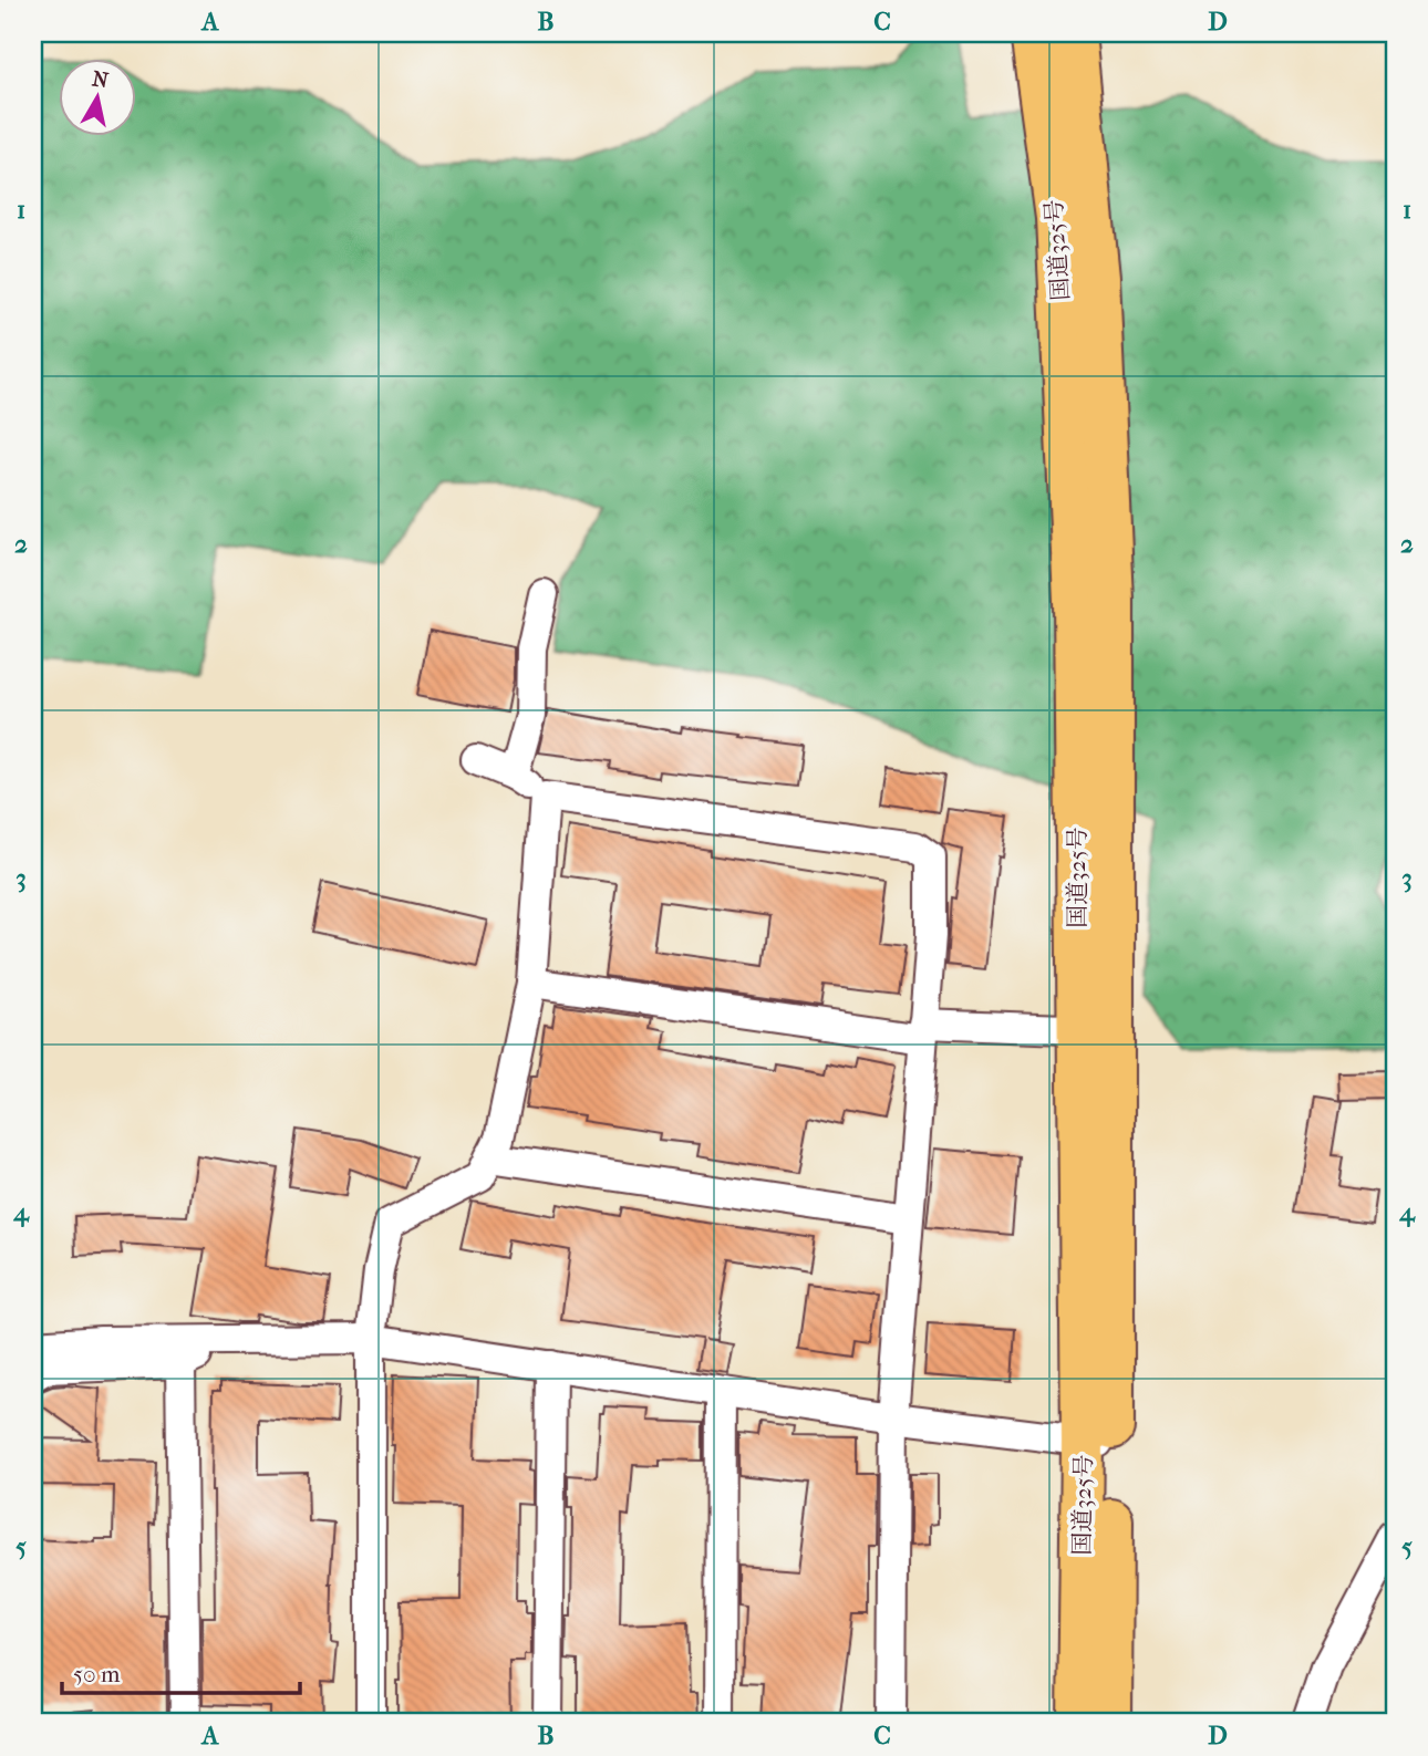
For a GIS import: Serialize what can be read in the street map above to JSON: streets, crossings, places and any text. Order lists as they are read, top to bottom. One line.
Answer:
{"streets":{"highway":["国道325号"]},"scale_bar":"50 m","north":"top","grid":{"columns":["A","B","C","D"],"rows":["1","2","3","4","5"]}}
